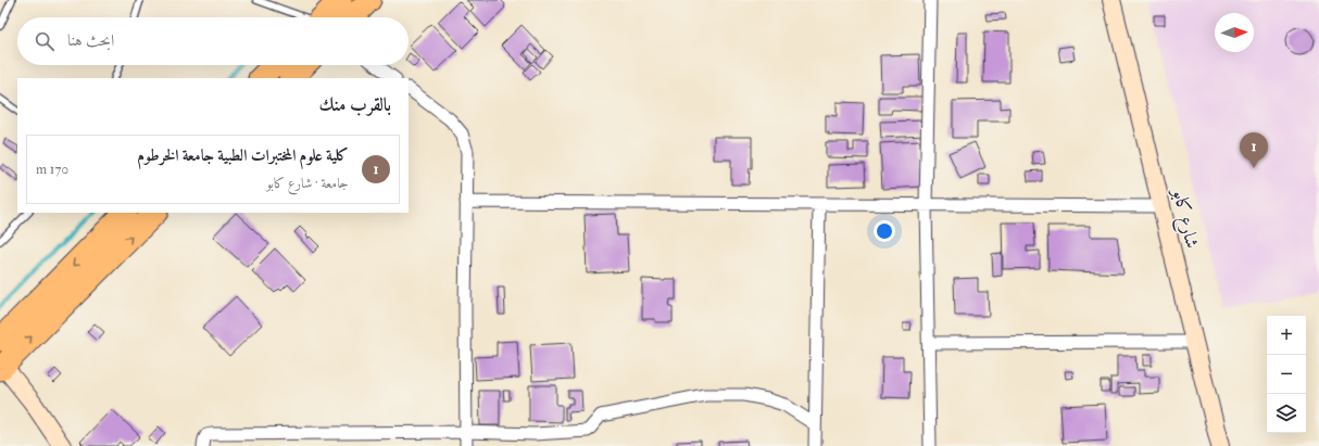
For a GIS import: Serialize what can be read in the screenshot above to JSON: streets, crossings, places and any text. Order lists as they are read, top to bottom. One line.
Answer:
{"streets":{"street":["شارع كابو"]},"north":"right","page":{"search":"ابحث هنا","heading":"بالقرب منك","pins":"1","list":[{"mark":"1","name":"كلية علوم المختبرات الطبية جامعة الخرطوم","note":"جامعة · شارع كابو","value":"170 m"}],"map_buttons":["+","−"]}}
